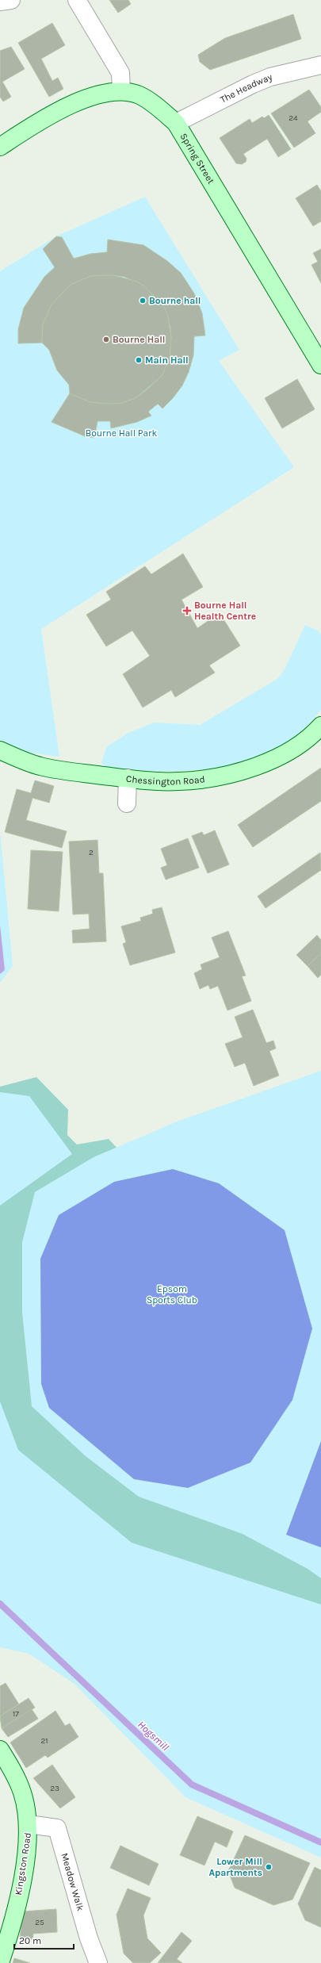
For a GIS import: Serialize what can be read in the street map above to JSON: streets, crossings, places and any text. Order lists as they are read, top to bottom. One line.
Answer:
{"streets":{"main road":["Spring Street","Chessington Road","Kingston Road"],"street":["The Headway","Meadow Walk"]},"crossings":[["The Headway","Spring Street"],["Kingston Road","Meadow Walk"]],"water":["Hogsmill"],"parks":["Bourne Hall Park","Epsom Sports Club"],"places":{"other":["Bourne hall","Bourne Hall","Main Hall","Lower Mill Apartments"],"health":["Bourne Hall Health Centre"]},"house_numbers":["24","2","17","21","23","25"],"scale_bar":"20 m"}
